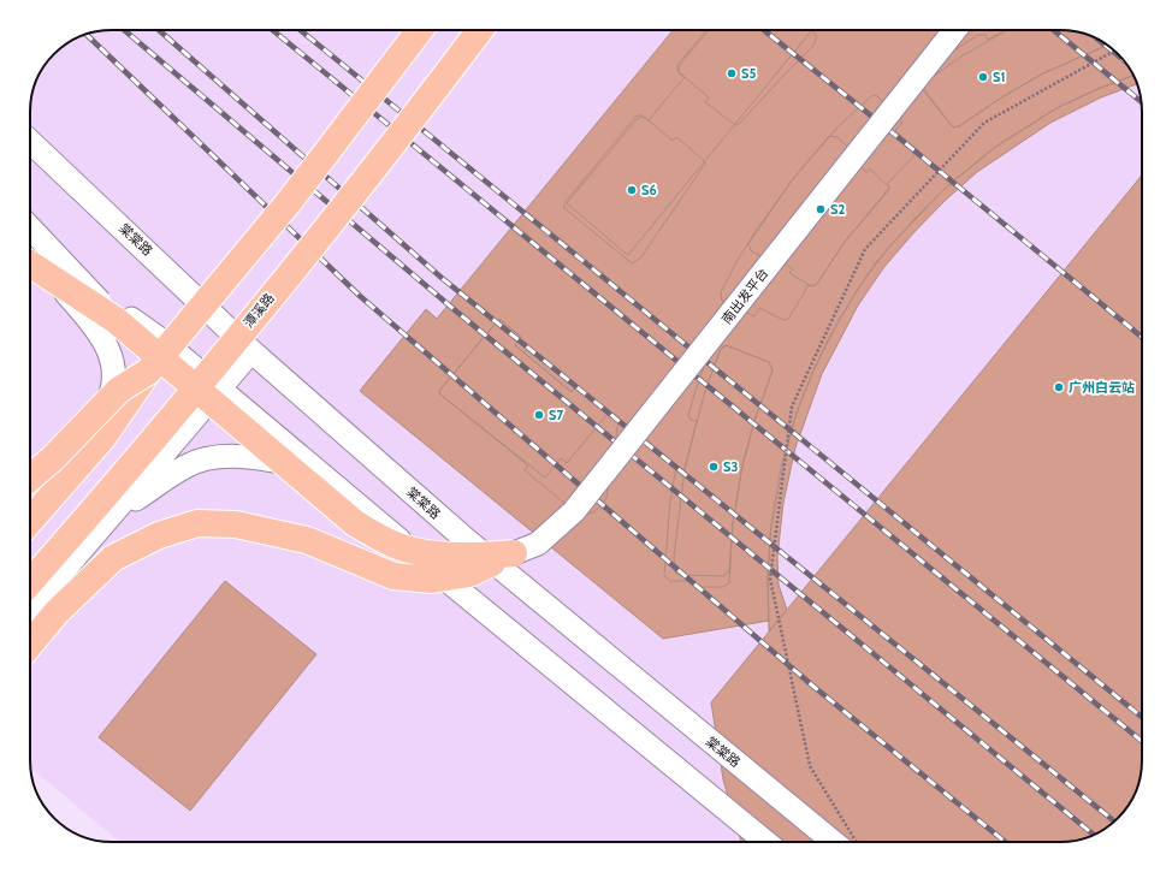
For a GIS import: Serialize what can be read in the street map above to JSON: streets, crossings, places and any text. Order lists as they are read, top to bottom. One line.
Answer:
{"streets":{"main road":["潭溪路"],"street":["棠棠路","南出发平台"]},"places":["S5","S1","S6","S2","广州白云站","S7","S3"]}
